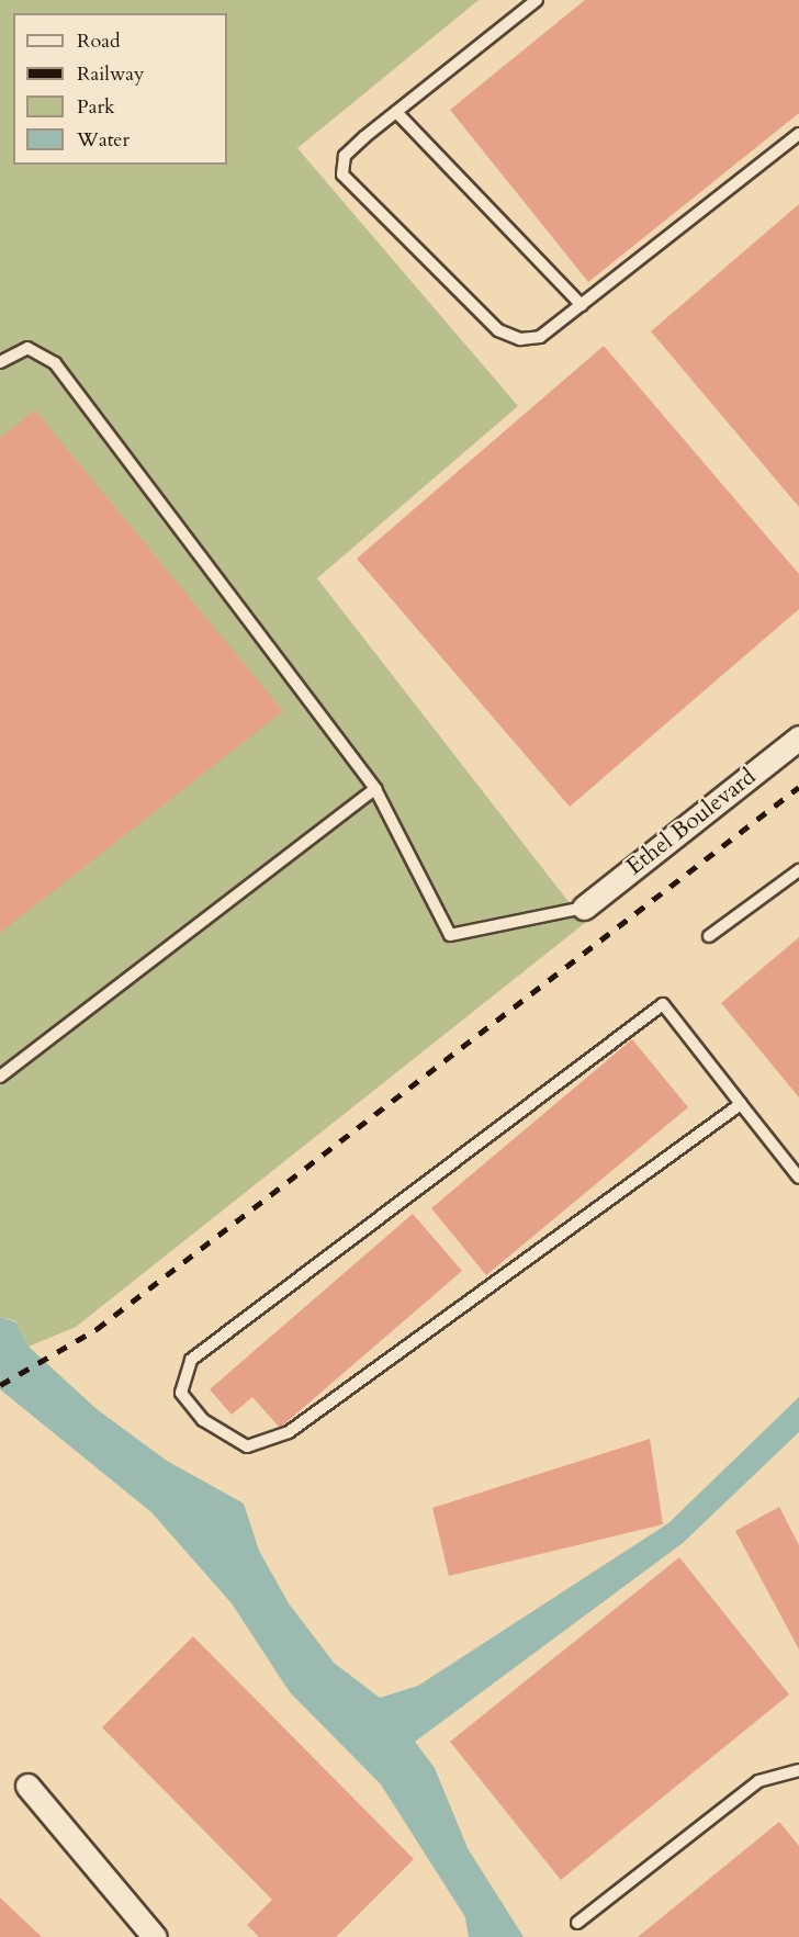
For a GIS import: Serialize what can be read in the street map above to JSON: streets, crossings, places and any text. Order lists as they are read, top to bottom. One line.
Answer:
{"streets":{"street":["Ethel Boulevard"]},"legend":["Road","Railway","Park","Water"]}
